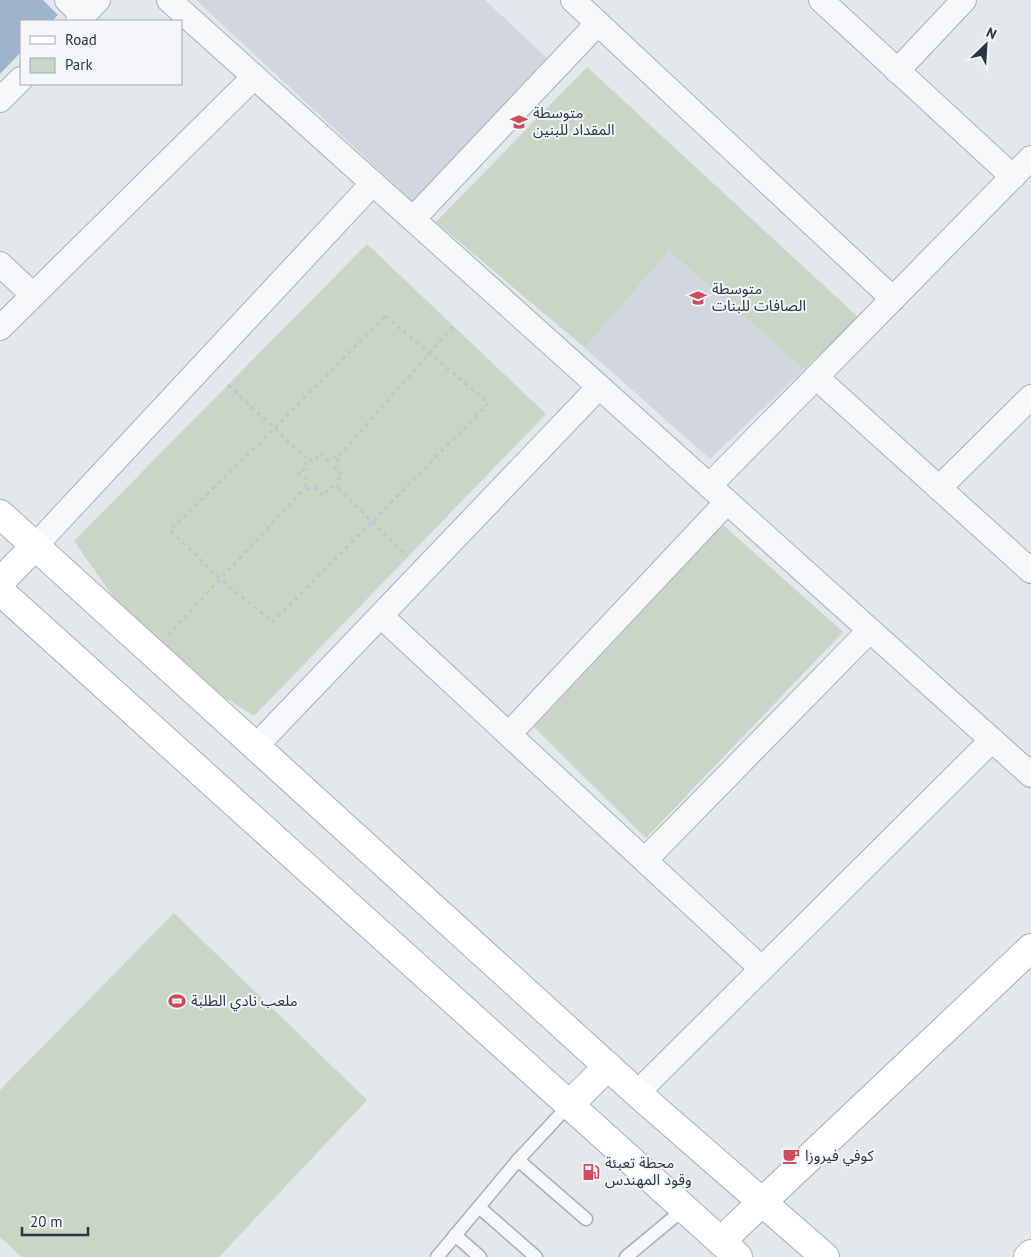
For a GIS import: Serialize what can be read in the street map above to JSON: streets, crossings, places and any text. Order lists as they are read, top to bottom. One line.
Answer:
{"places":{"school or university":["متوسطة المقداد للبنين","متوسطة الصافات للبنات"],"sports":["ملعب نادي الطلبة"],"cafe":["كوفي فيروزا"],"fuel station":["محطة تعبئة وقود المهندس"]},"legend":["Road","Park"],"scale_bar":"20 m","north":"top right"}
